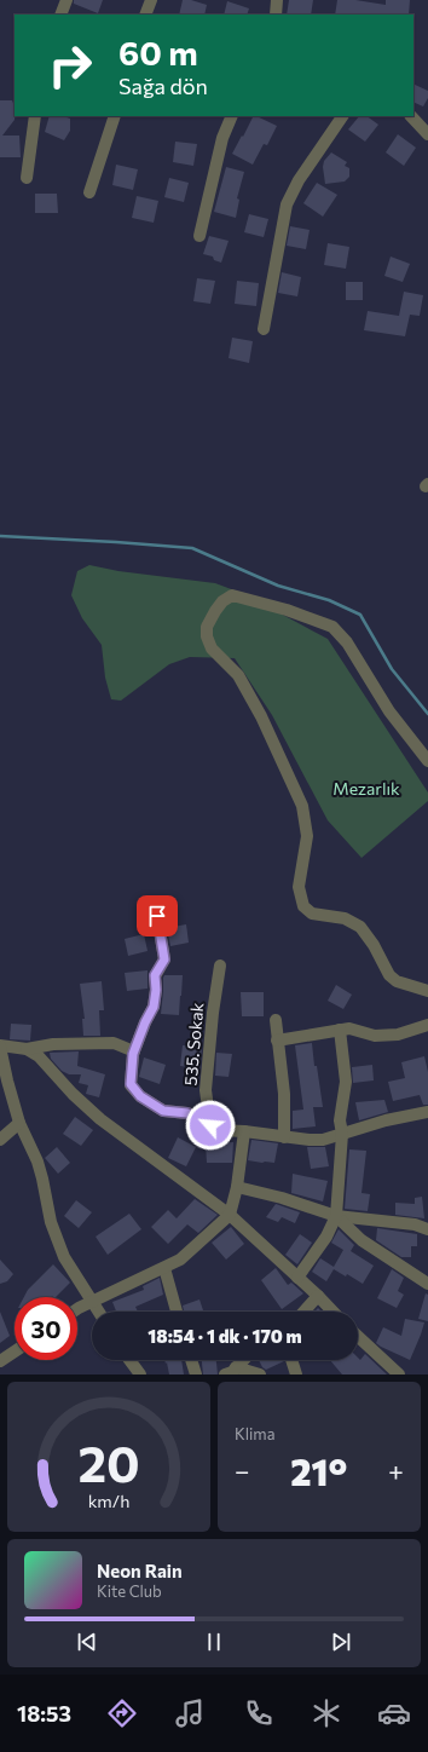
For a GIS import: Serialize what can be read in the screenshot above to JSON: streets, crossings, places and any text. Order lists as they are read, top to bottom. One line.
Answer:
{"streets":{"street":["535. Sokak"]},"parks":["Mezarlık"],"page":{"turn":["60 m","Sağa dön"],"limit":"30","trip":"18:54 · 1 dk · 170 m","tile":"Klima","heat":["−","21°","+"],"song":["Neon Rain","Kite Club"],"tabs":"18:53","gauge":["20","km/h"]}}
